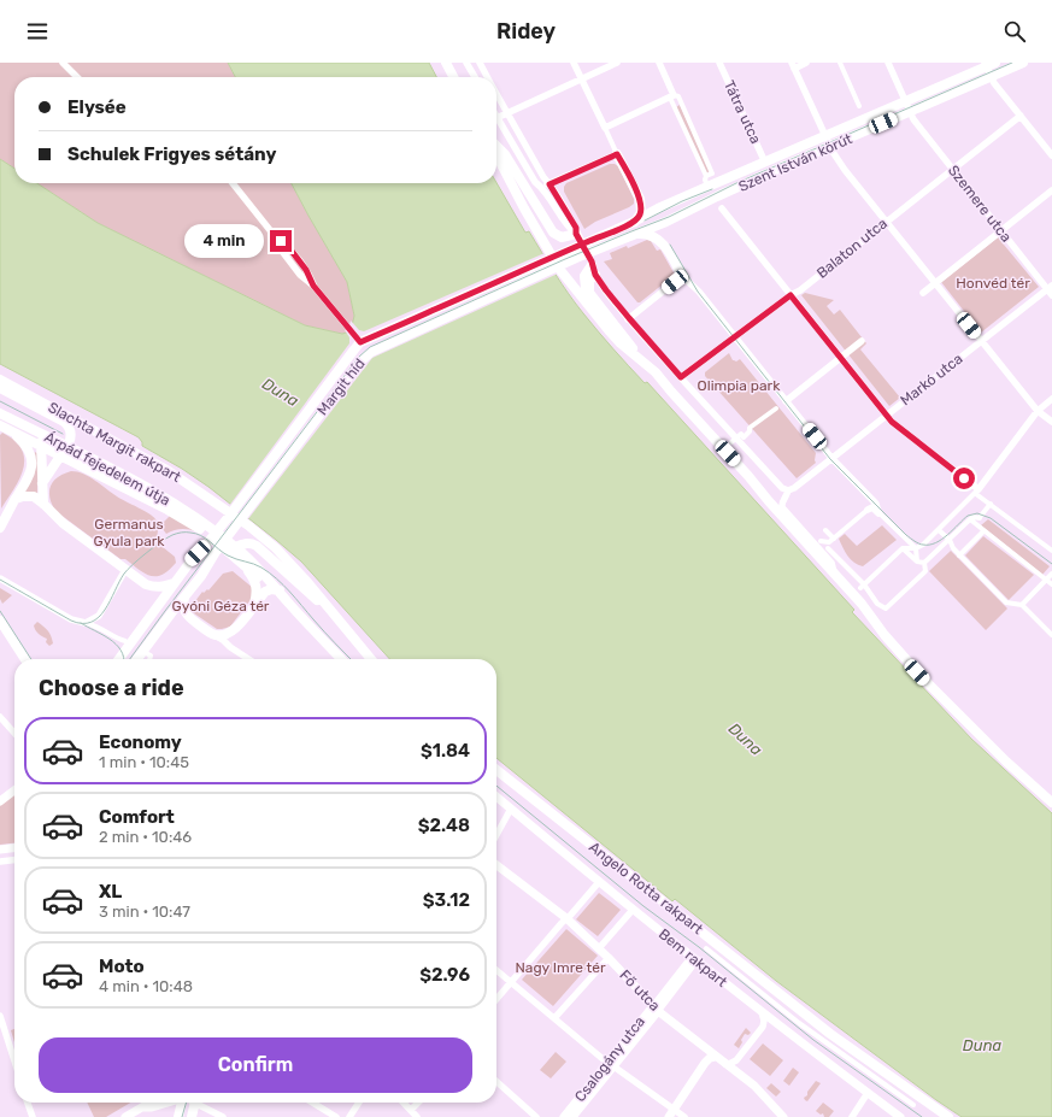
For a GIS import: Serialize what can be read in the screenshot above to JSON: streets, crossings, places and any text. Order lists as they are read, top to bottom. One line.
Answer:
{"streets":{"main road":["Szent István körút","Margit híd","Slachta Margit rakpart","Árpád fejedelem útja","Angelo Rotta rakpart"],"street":["Tátra utca","Szemere utca","Balaton utca","Markó utca","Bem rakpart","Fő utca","Csalogány utca"]},"crossings":[["Tátra utca","Szent István körút"],["Szent István körút","Szemere utca"],["Szent István körút","Margit híd"],["Szemere utca","Balaton utca"],["Szemere utca","Markó utca"],["Bem rakpart","Csalogány utca"],["Fő utca","Csalogány utca"]],"water":["Duna"],"parks":["Honvéd tér","Olimpia park","Germanus Gyula park","Gyóni Géza tér","Nagy Imre tér"],"page":{"header":"Ridey","banner":["Elysée","Schulek Frigyes sétány"],"bubble":"4 min","heading":"Choose a ride","list":[{"name":"Economy","note":"1 min · 10:45","value":"$1.84"},{"name":"Comfort","note":"2 min · 10:46","value":"$2.48"},{"name":"XL","note":"3 min · 10:47","value":"$3.12"},{"name":"Moto","note":"4 min · 10:48","value":"$2.96"}],"buttons":"Confirm"}}
